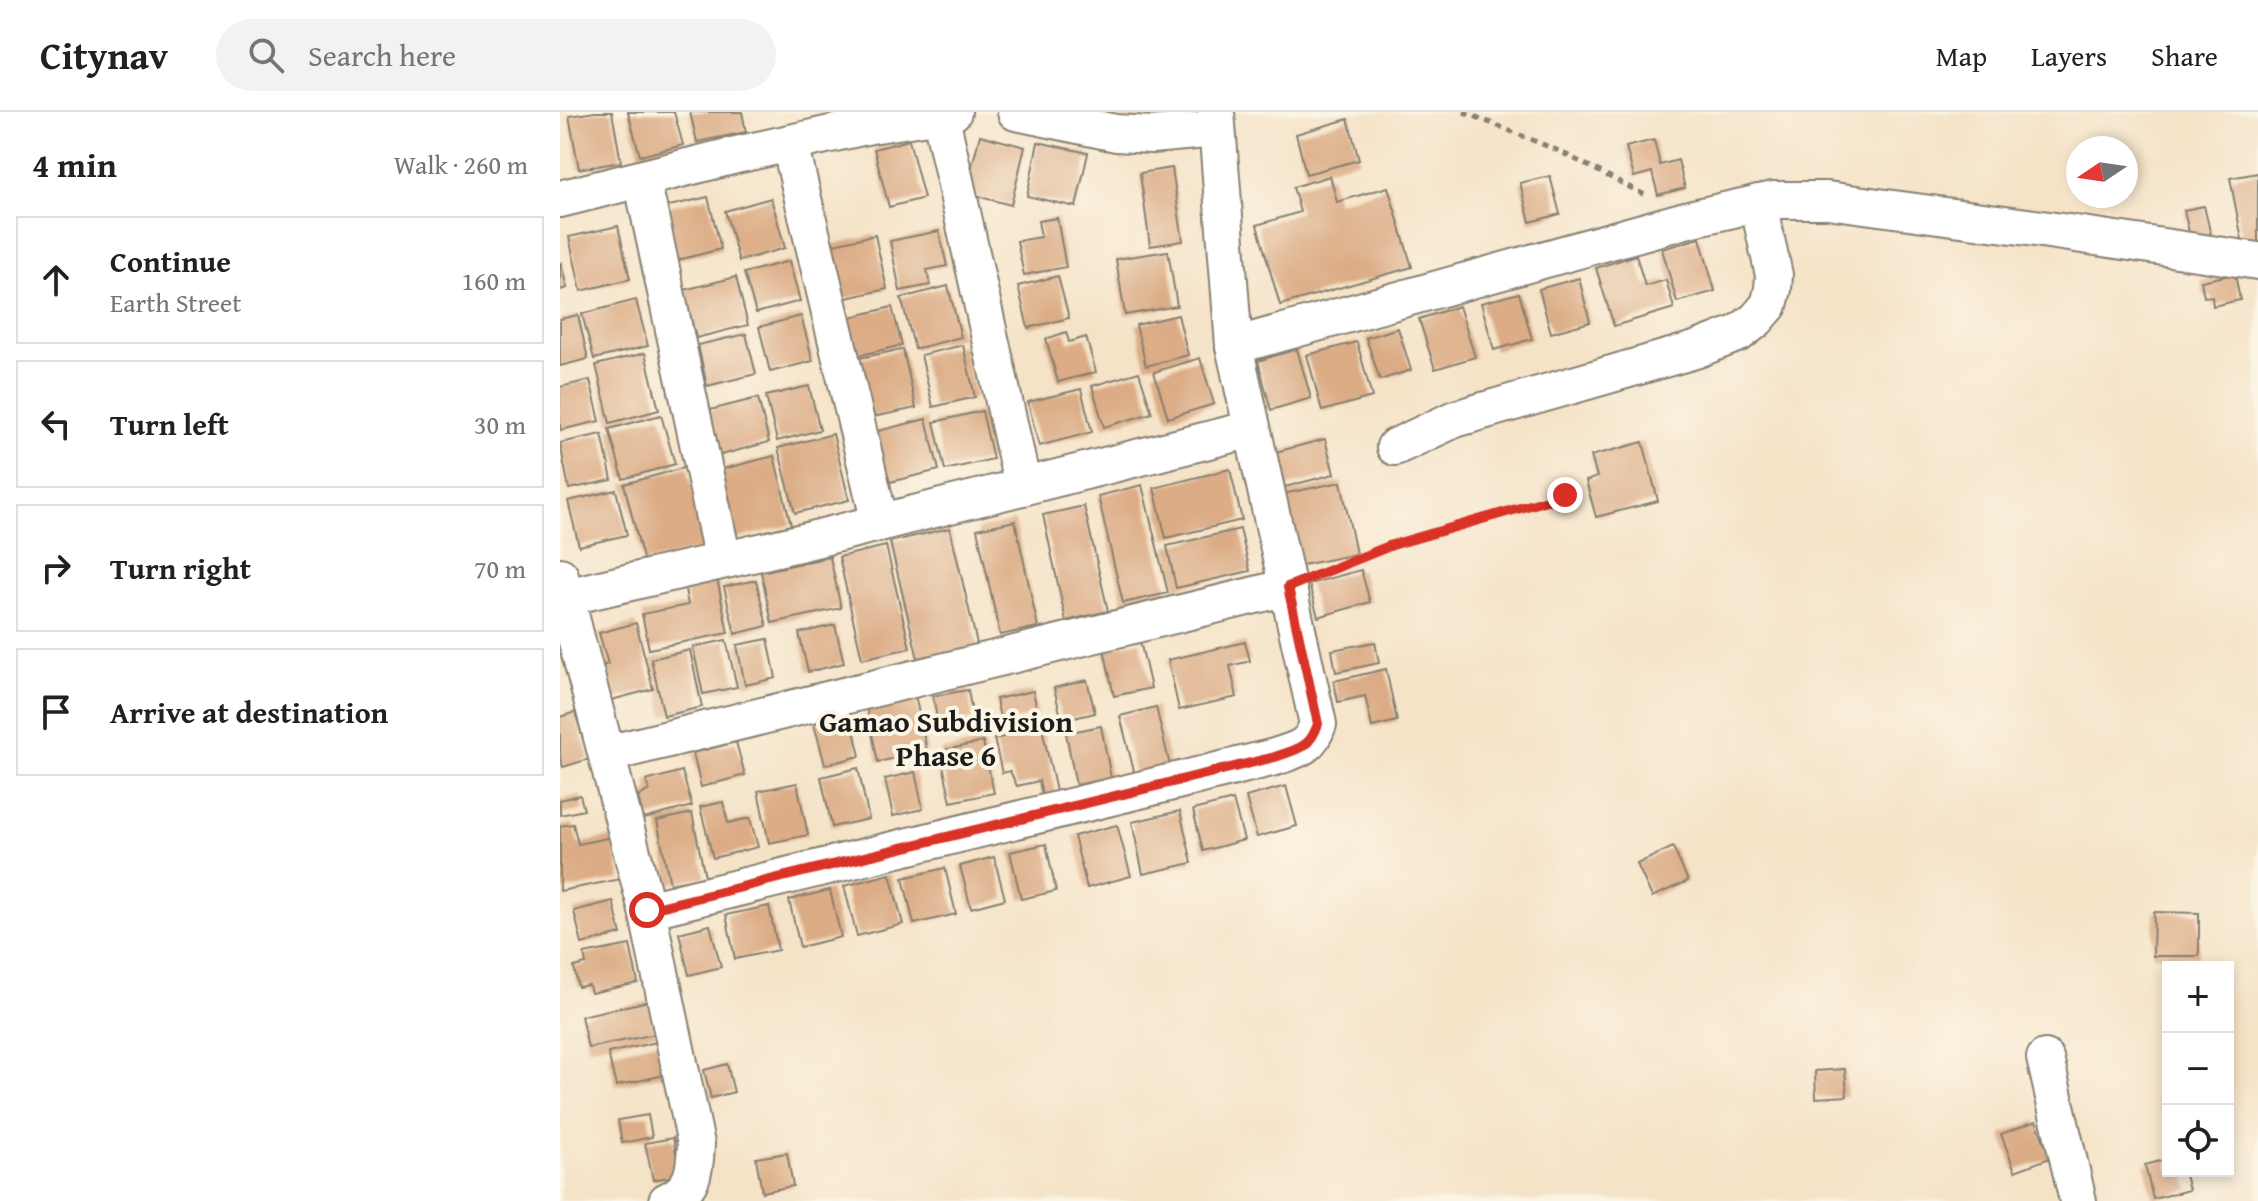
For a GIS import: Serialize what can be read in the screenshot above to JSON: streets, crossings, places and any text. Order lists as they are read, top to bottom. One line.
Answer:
{"districts":["Gamao Subdivision Phase 6"],"north":"left","page":{"header":"Citynav","search":"Search here","nav":["Map","Layers","Share"],"heading":["4 min","Walk · 260 m"],"list":[["Continue","Earth Street","160 m"],["Turn left","30 m"],["Turn right","70 m"],"Arrive at destination"],"map_buttons":["+","−"]}}
